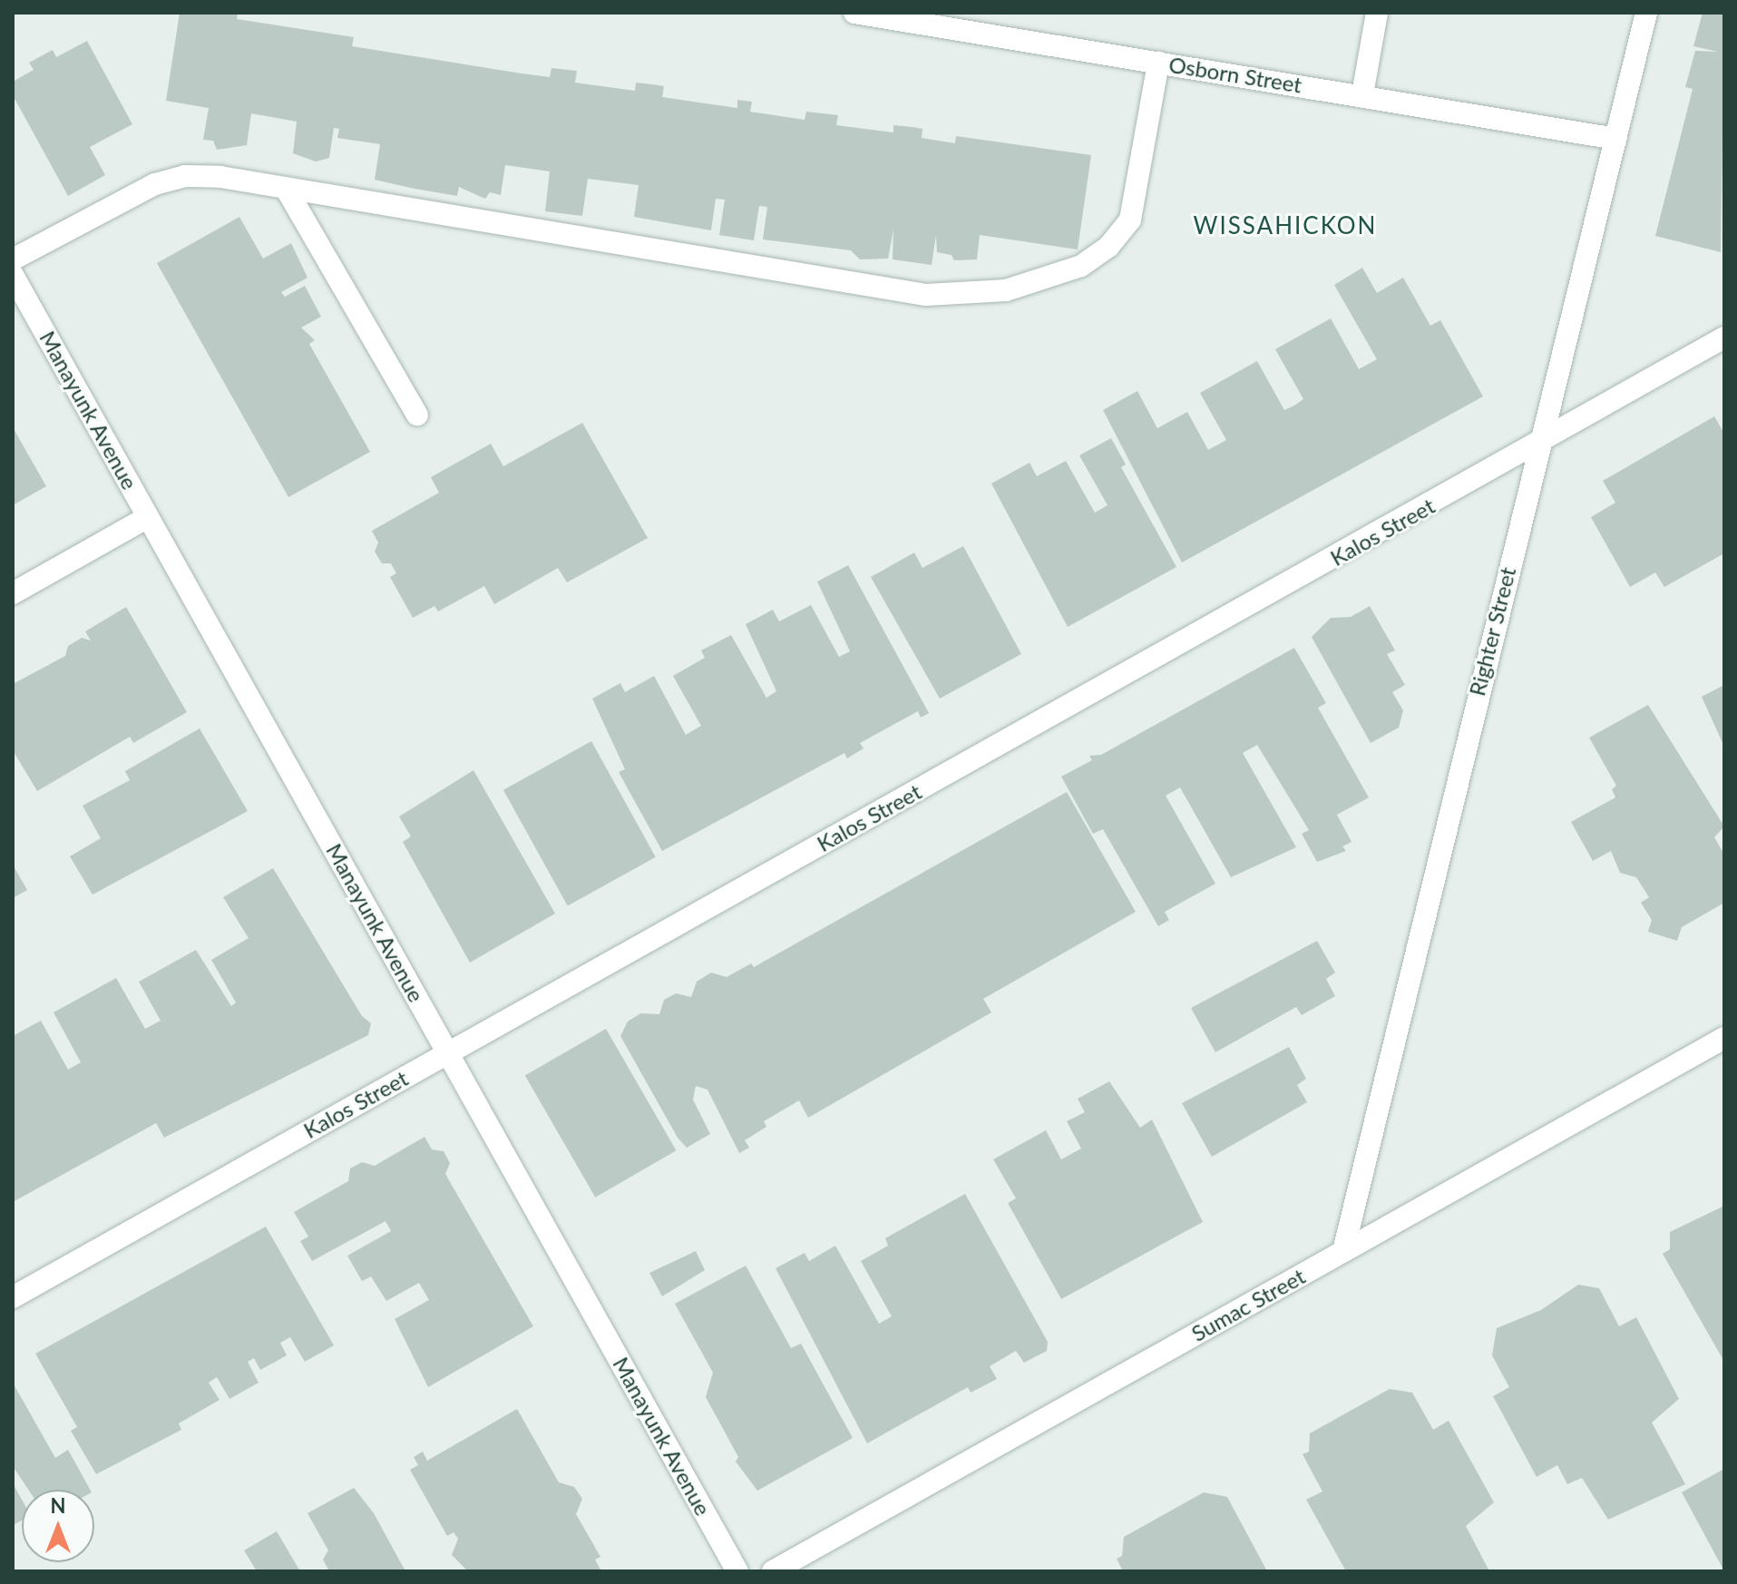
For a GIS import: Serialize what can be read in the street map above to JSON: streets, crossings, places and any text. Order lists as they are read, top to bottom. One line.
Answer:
{"streets":{"street":["Osborn Street","Manayunk Avenue","Kalos Street","Righter Street","Sumac Street"]},"crossings":[["Osborn Street","Righter Street"],["Manayunk Avenue","Kalos Street"],["Kalos Street","Righter Street"],["Righter Street","Sumac Street"]],"districts":["WISSAHICKON"],"north":"top"}
